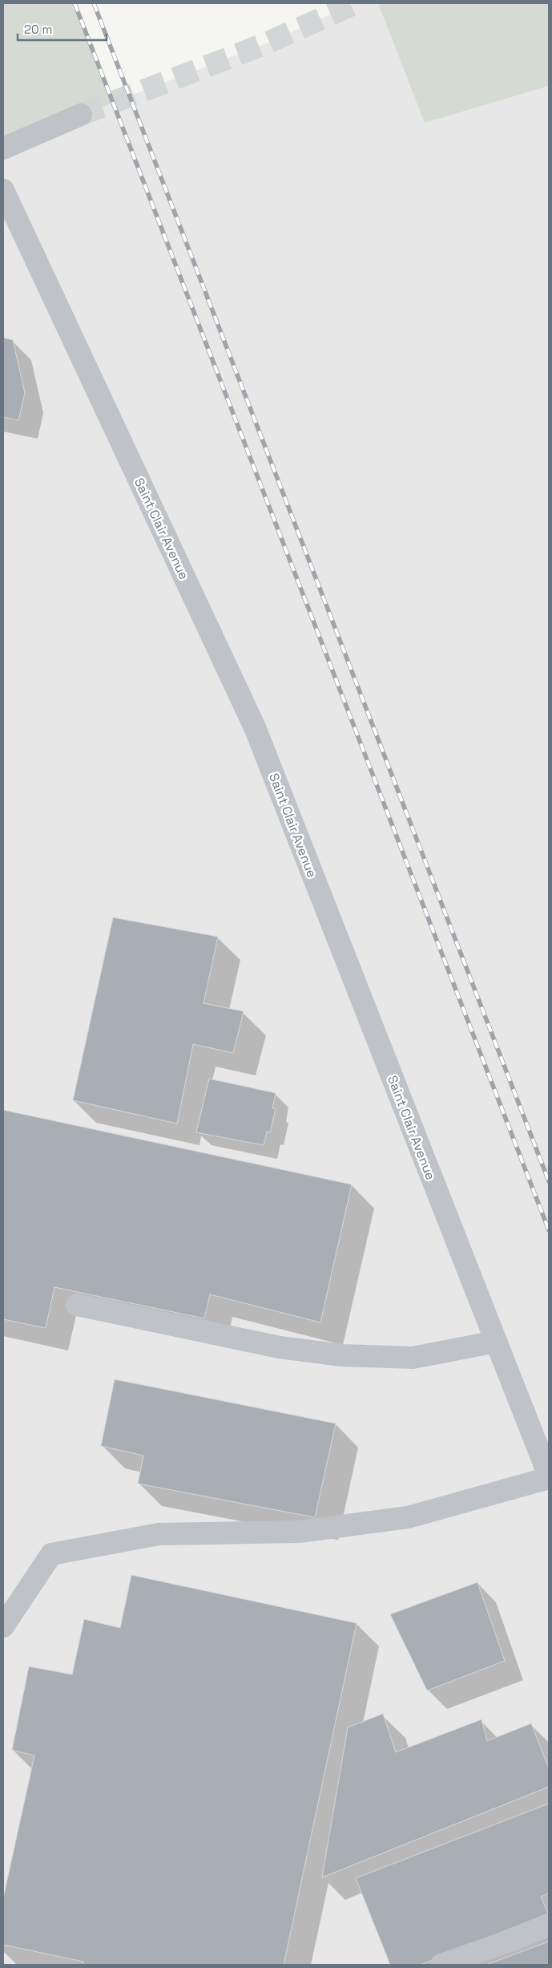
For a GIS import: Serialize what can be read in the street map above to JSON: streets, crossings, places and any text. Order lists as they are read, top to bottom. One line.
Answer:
{"streets":{"street":["Saint Clair Avenue"]},"scale_bar":"20 m"}
